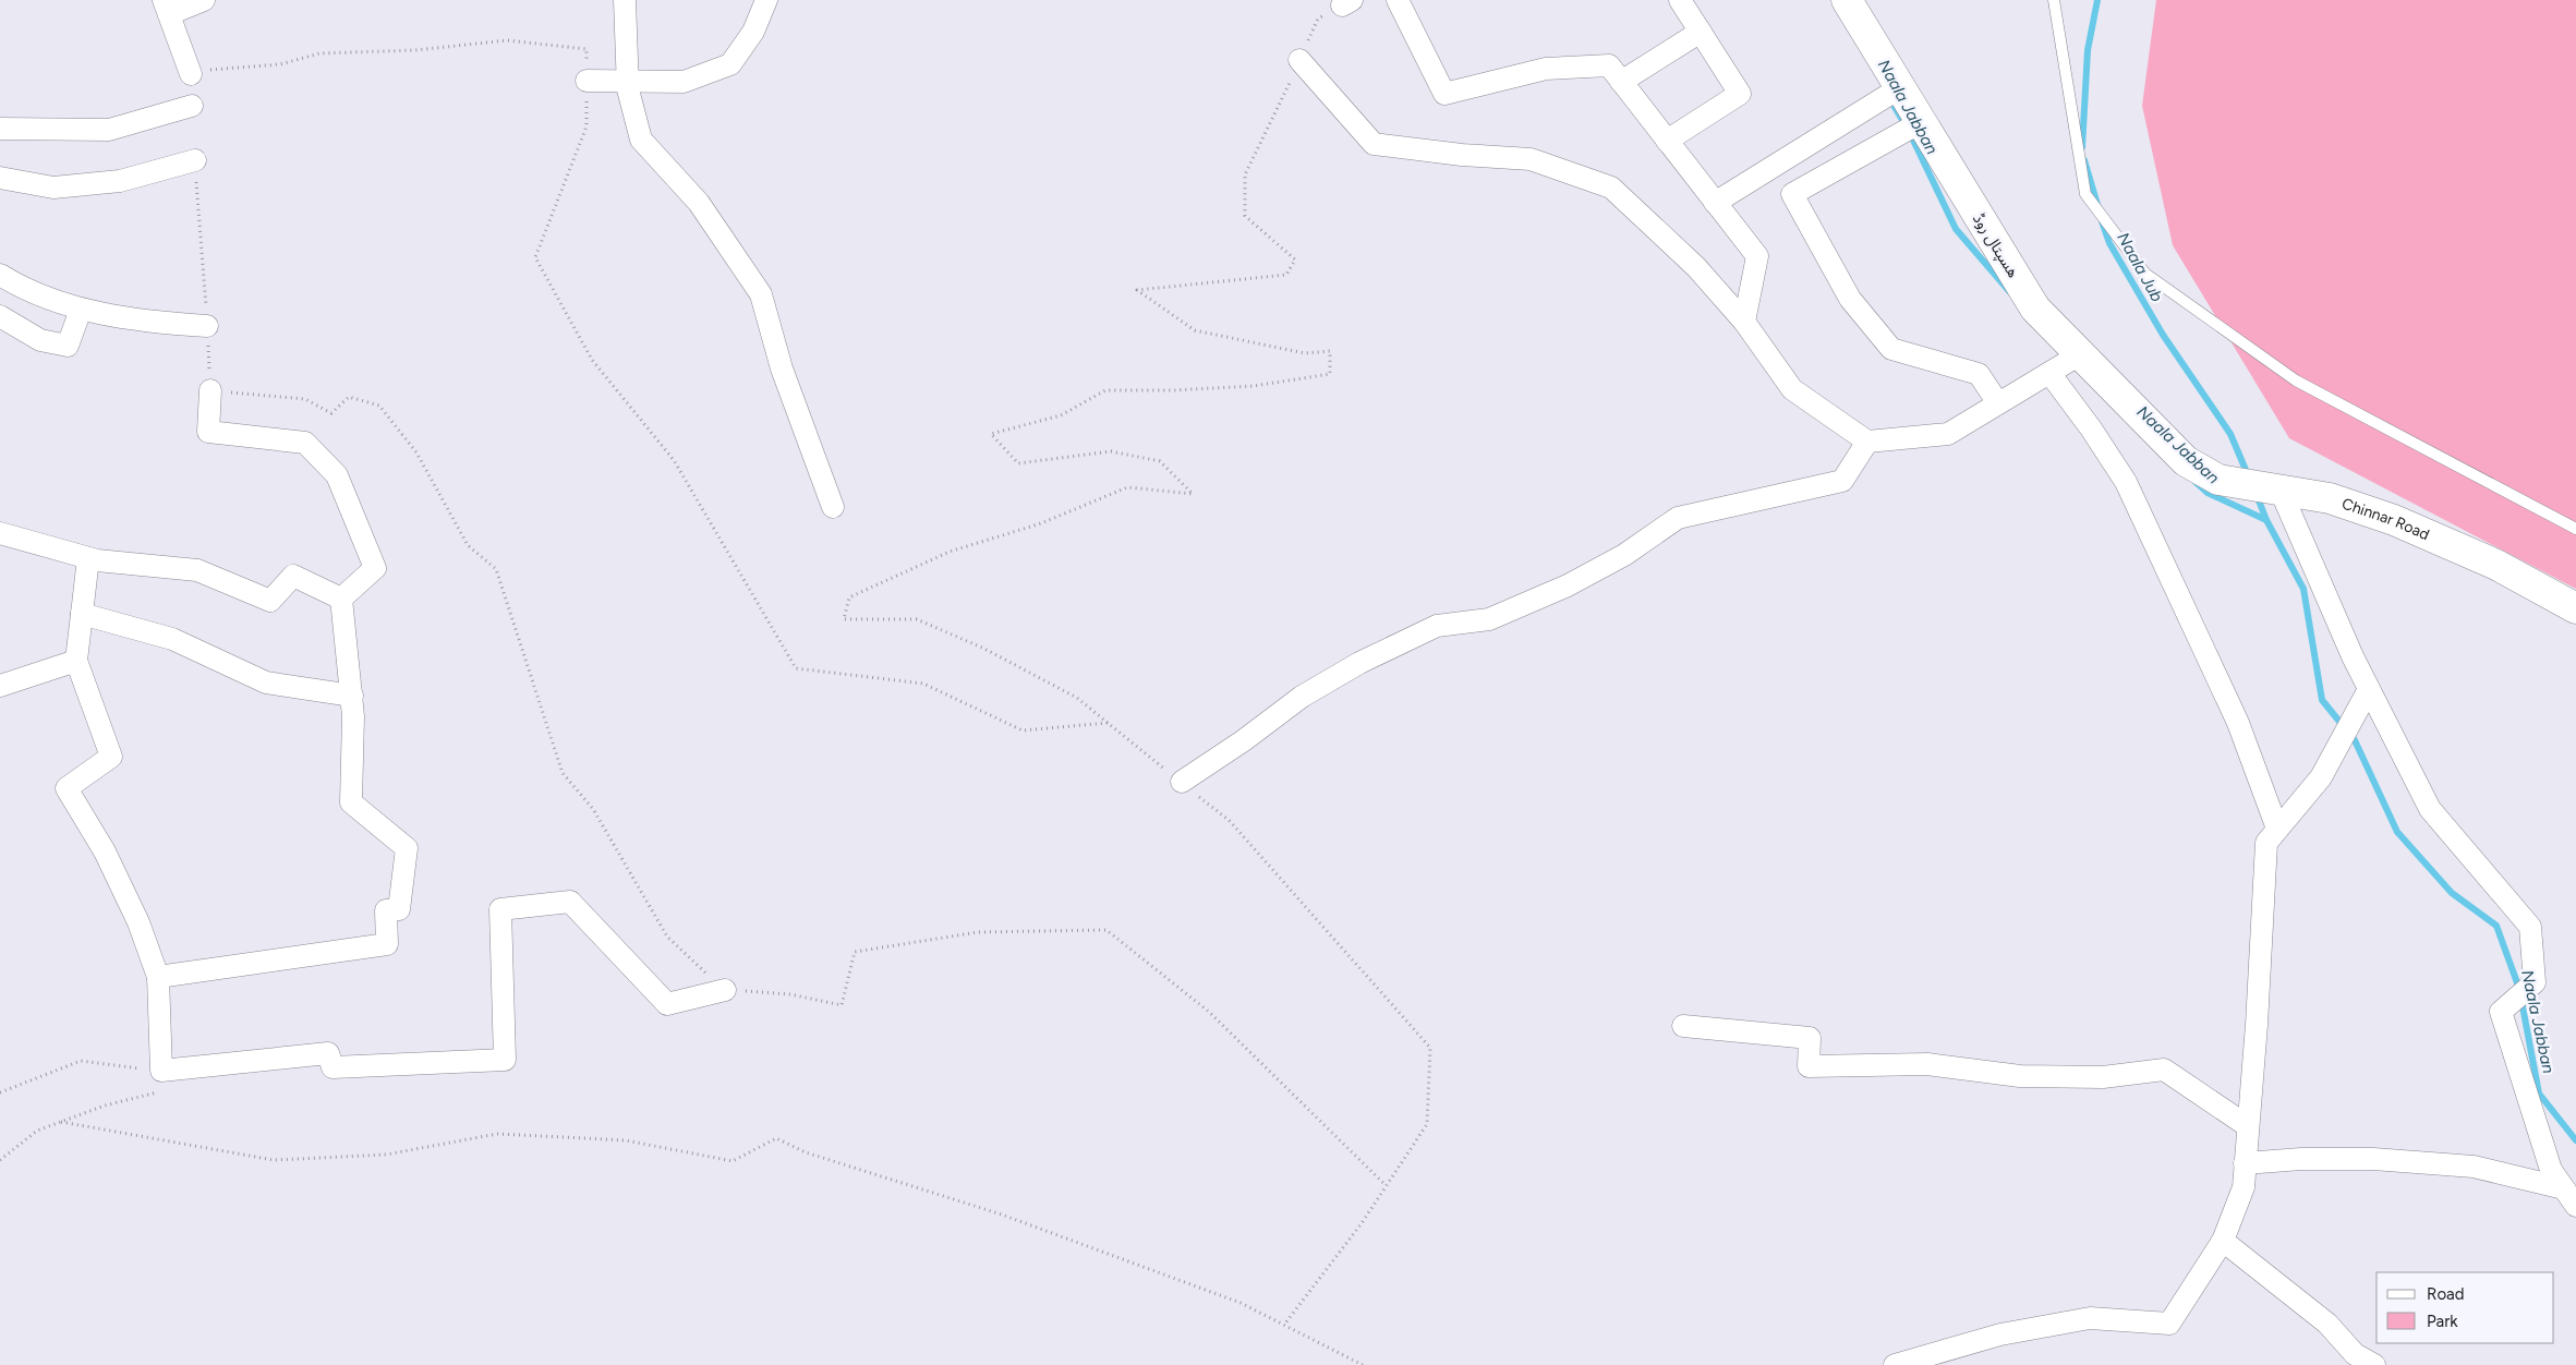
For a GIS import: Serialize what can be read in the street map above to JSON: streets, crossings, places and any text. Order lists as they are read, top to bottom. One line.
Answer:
{"streets":{"main road":["ھسپتال روڈ","Chinnar Road"]},"crossings":[["ھسپتال روڈ","Chinnar Road"]],"water":["Naala Jabban","Naala Jub"],"legend":["Road","Park"]}
